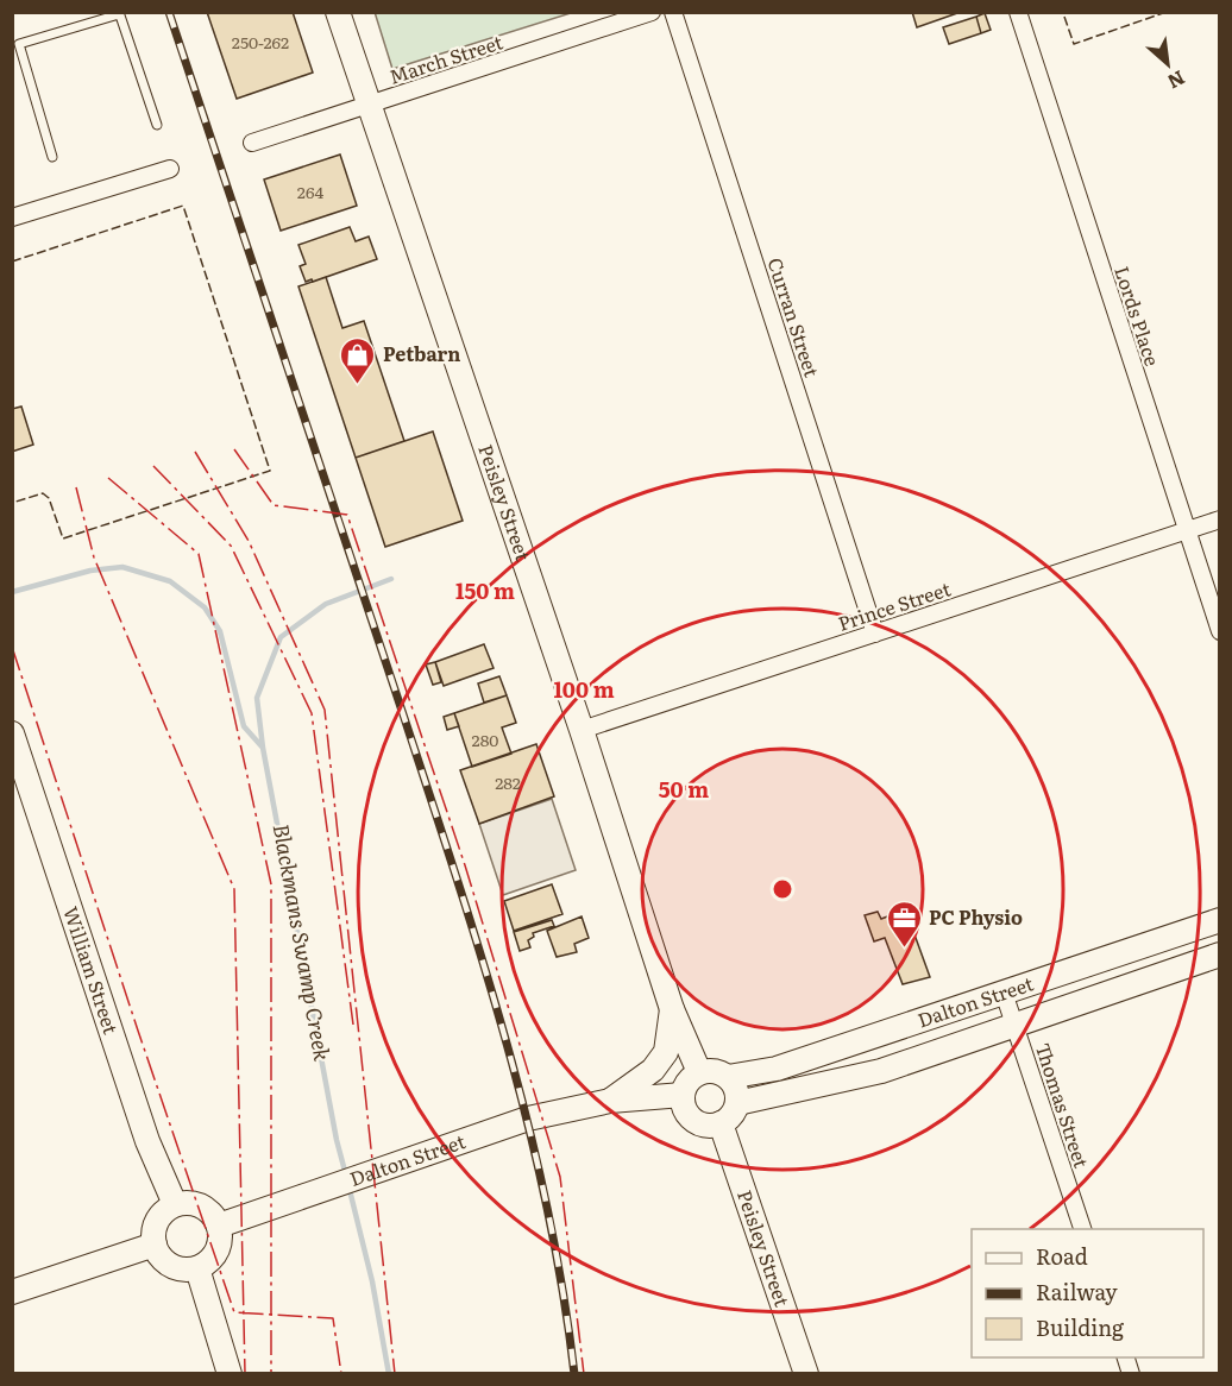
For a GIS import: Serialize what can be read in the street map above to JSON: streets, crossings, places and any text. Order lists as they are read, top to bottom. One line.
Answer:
{"streets":{"main road":["Peisley Street","William Street","Dalton Street"],"street":["March Street","Lords Place","Curran Street","Prince Street","Thomas Street"]},"crossings":[["March Street","Peisley Street"],["Lords Place","Prince Street"],["Curran Street","Prince Street"],["Peisley Street","Prince Street"],["Peisley Street","Dalton Street"],["William Street","Dalton Street"],["Dalton Street","Thomas Street"]],"water":["Blackmans Swamp Creek"],"places":{"shop":["Petbarn"],"office":["PC Physio"]},"house_numbers":["250-262","264","280","282"],"legend":["Road","Railway","Building"],"north":"bottom right","rings":["150 m","100 m","50 m"]}
